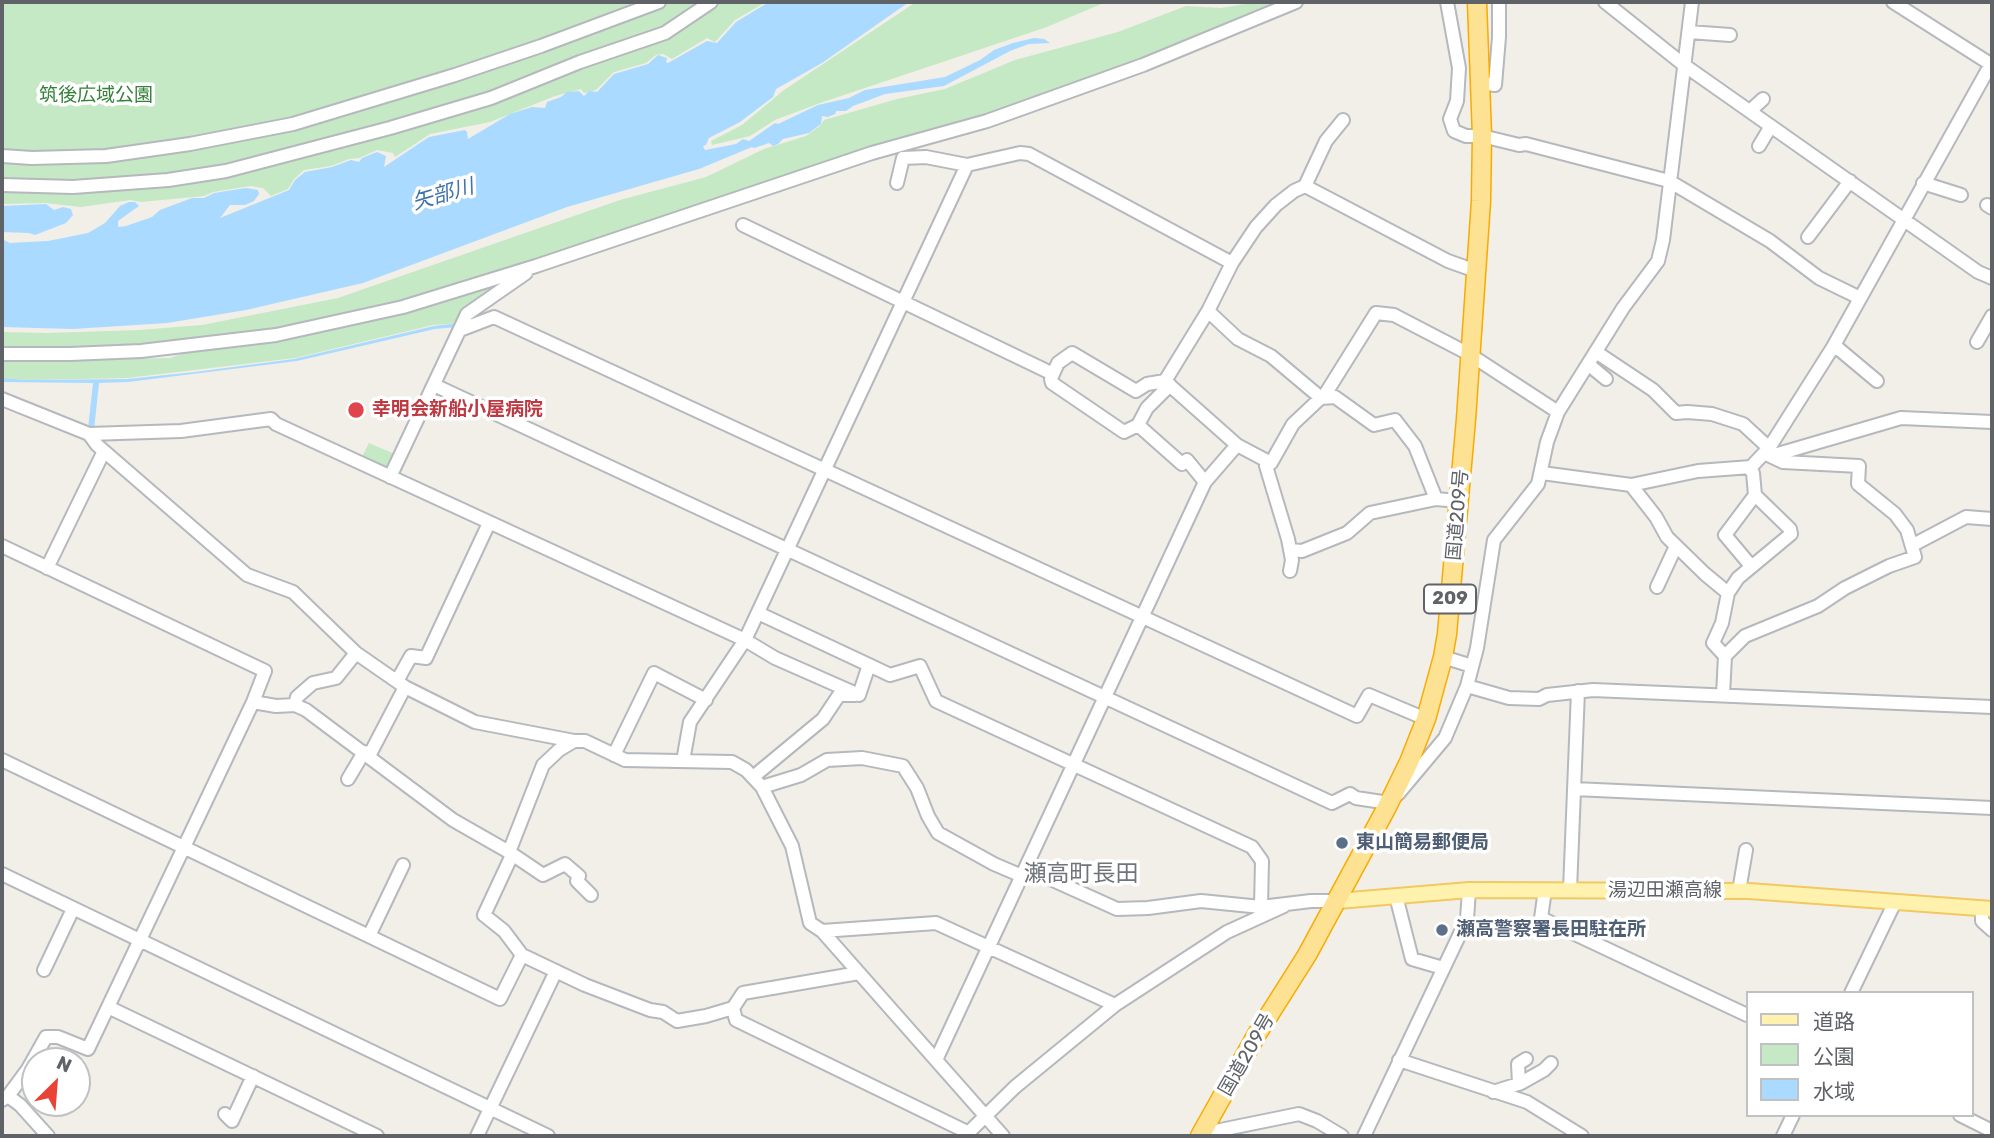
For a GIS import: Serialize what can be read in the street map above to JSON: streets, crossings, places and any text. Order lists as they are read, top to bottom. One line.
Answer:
{"streets":{"highway":["国道209号","209"],"main road":["湯辺田瀬高線"]},"crossings":[["国道209号","湯辺田瀬高線"]],"districts":["瀬高町長田"],"water":["矢部川"],"parks":["筑後広域公園"],"places":["幸明会新船小屋病院","東山簡易郵便局","瀬高警察署長田駐在所"],"legend":["道路","公園","水域"],"north":"top right"}
